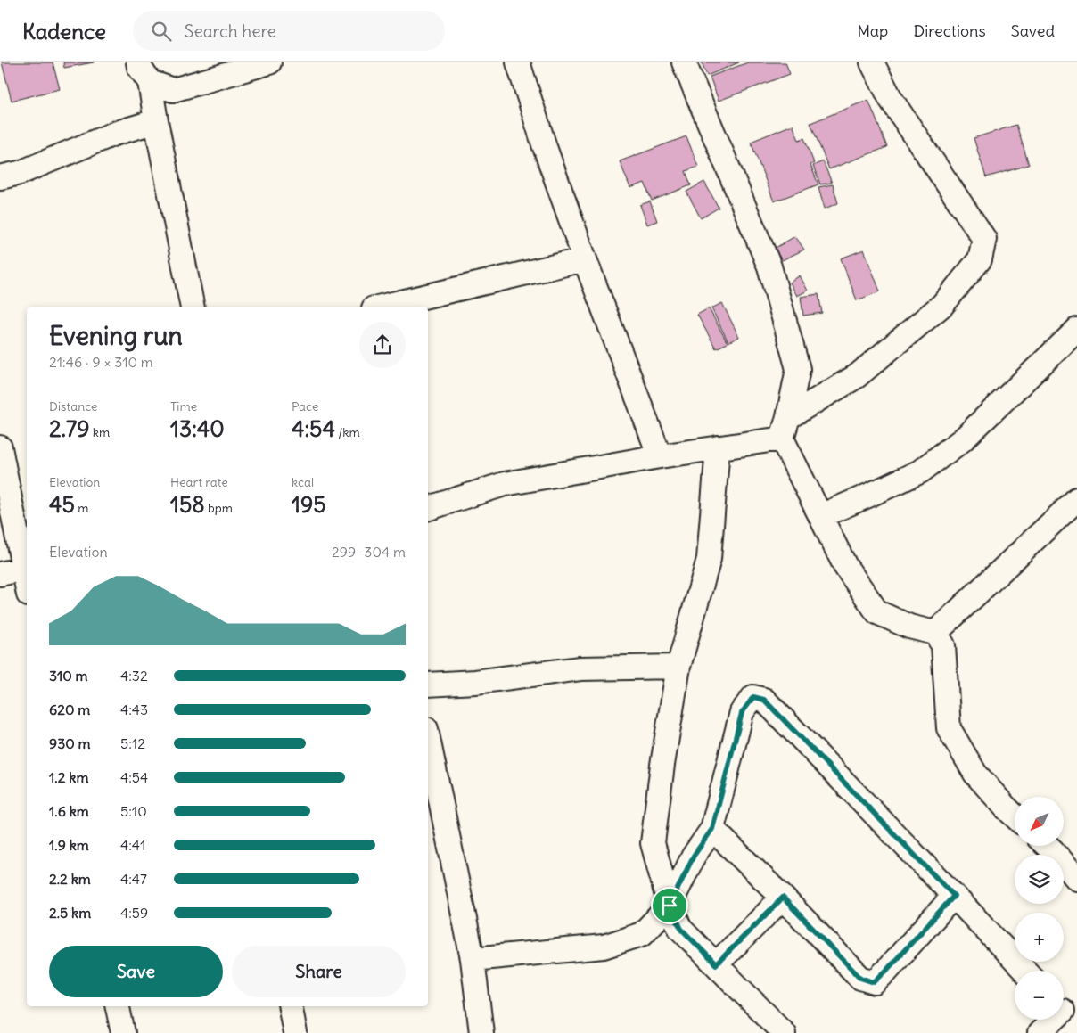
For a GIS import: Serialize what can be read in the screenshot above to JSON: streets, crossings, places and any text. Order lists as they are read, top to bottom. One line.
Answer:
{"north":"bottom left","page":{"header":"Kadence","search":"Search here","nav":["Map","Directions","Saved"],"heading":["Evening run","21:46 · 9 × 310 m"],"stats":[["Distance","2.79 km"],["Time","13:40"],["Pace","4:54 /km"],["Elevation","45 m"],["Heart rate","158 bpm"],["kcal","195"]],"chart":["Elevation","299–304 m"],"list":[{"name":"310 m","note":"4:32"},{"name":"620 m","note":"4:43"},{"name":"930 m","note":"5:12"},{"name":"1.2 km","note":"4:54"},{"name":"1.6 km","note":"5:10"},{"name":"1.9 km","note":"4:41"},{"name":"2.2 km","note":"4:47"},{"name":"2.5 km","note":"4:59"}],"map_buttons":["+","−"],"buttons":["Save","Share"]}}
